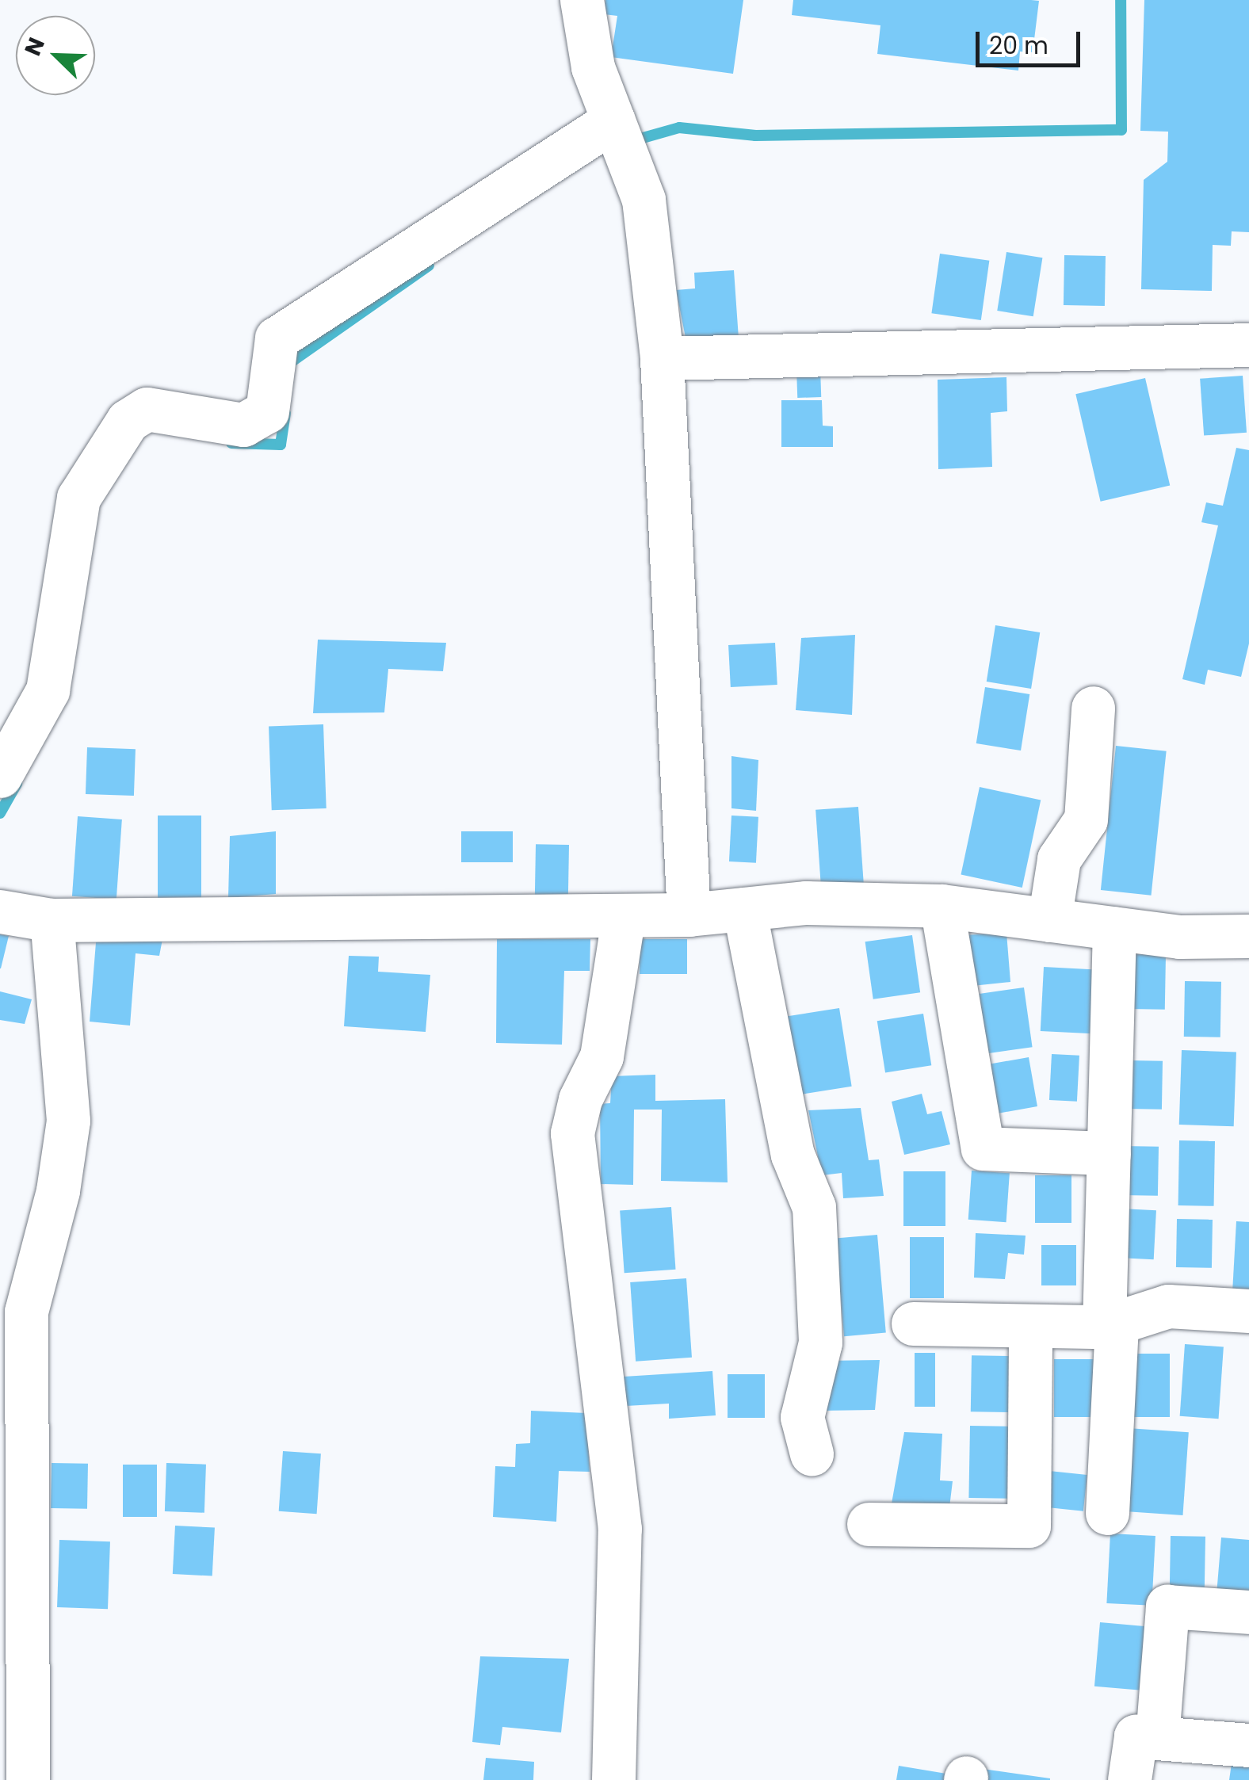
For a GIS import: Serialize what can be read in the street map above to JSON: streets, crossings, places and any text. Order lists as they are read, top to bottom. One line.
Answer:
{"scale_bar":"20 m","north":"top left"}
